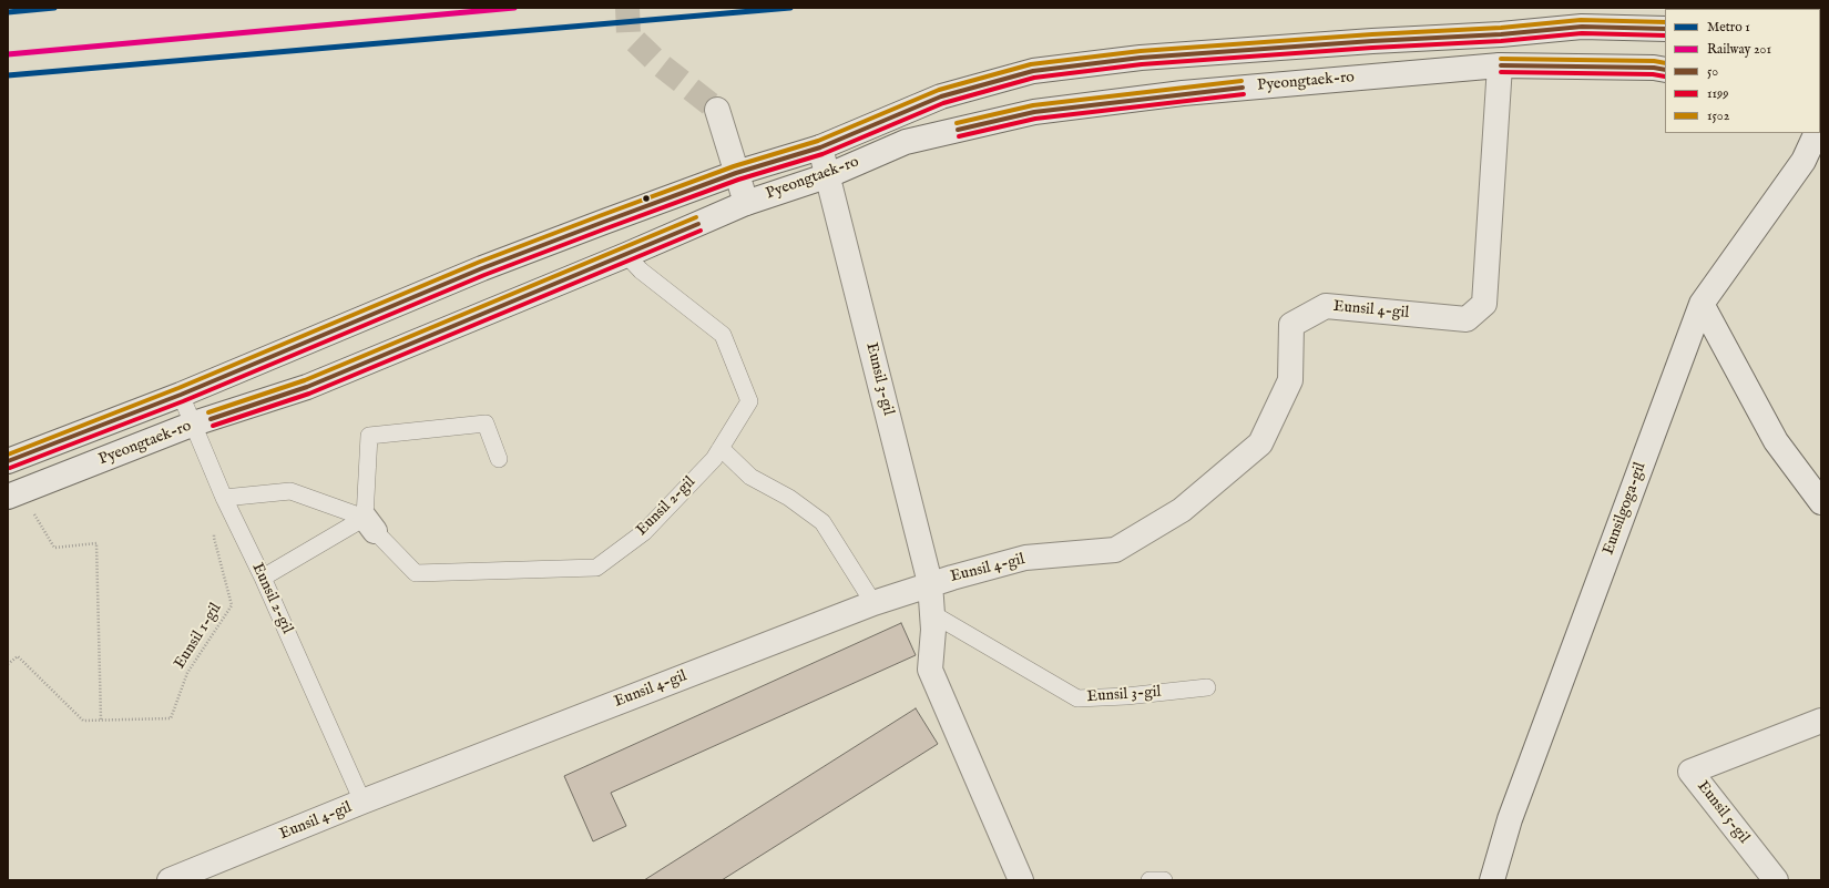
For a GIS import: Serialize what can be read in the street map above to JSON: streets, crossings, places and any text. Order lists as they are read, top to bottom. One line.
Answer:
{"streets":{"street":["Pyeongtaek-ro","Eunsil 4-gil","Eunsil 3-gil","Eunsilgoga-gil","Eunsil 5-gil"],"lane":["Eunsil 2-gil"],"path":["Eunsil 1-gil"]},"crossings":[["Pyeongtaek-ro","Eunsil 4-gil"],["Pyeongtaek-ro","Eunsil 3-gil"],["Pyeongtaek-ro","Eunsil 2-gil"],["Eunsil 4-gil","Eunsil 3-gil"],["Eunsil 4-gil","Eunsil 2-gil"],["Eunsil 2-gil","Eunsil 1-gil"]],"lines":["metro line 1","rail line 201","transit line 1502","transit line 50","transit line 1199"],"legend":["Metro 1","Railway 201","50","1199","1502"]}
